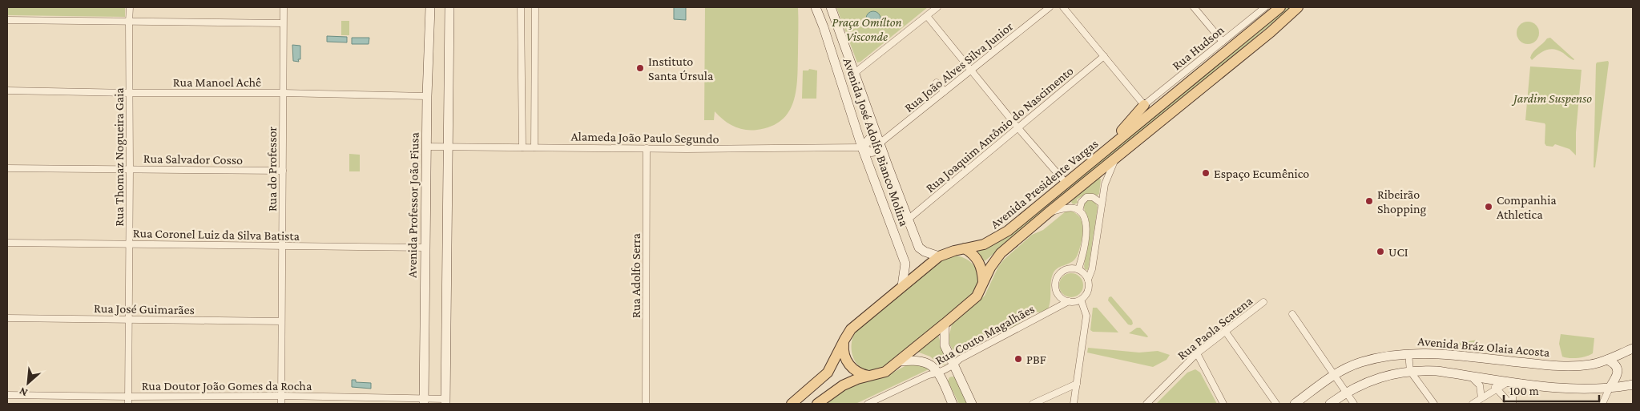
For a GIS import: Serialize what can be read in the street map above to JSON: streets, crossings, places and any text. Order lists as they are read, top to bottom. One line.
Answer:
{"streets":{"main road":["Avenida José Adolfo Bianco Molina","Avenida Presidente Vargas","Avenida Professor João Fiusa","Avenida Bráz Olaia Acosta"],"street":["Rua Hudson","Rua João Alves Silva Junior","Rua Manoel Achê","Rua Joaquim Antônio do Nascimento","Alameda João Paulo Segundo","Rua Thomaz Nogueira Gaia","Rua Salvador Cosso","Rua do Professor","Rua Coronel Luiz da Silva Batista","Rua Adolfo Serra","Rua José Guimarães","Rua Paola Scatena","Rua Couto Magalhães","Rua Doutor João Gomes da Rocha"]},"crossings":[["Rua João Alves Silva Junior","Avenida José Adolfo Bianco Molina"],["Rua Manoel Achê","Rua Thomaz Nogueira Gaia"],["Rua Manoel Achê","Rua do Professor"],["Rua Manoel Achê","Avenida Professor João Fiusa"],["Rua Joaquim Antônio do Nascimento","Avenida José Adolfo Bianco Molina"],["Alameda João Paulo Segundo","Avenida José Adolfo Bianco Molina"],["Alameda João Paulo Segundo","Avenida Professor João Fiusa"],["Alameda João Paulo Segundo","Rua Adolfo Serra"],["Avenida José Adolfo Bianco Molina","Avenida Presidente Vargas"],["Rua Thomaz Nogueira Gaia","Rua Salvador Cosso"],["Rua Thomaz Nogueira Gaia","Rua Coronel Luiz da Silva Batista"],["Rua Thomaz Nogueira Gaia","Rua José Guimarães"],["Rua Thomaz Nogueira Gaia","Rua Doutor João Gomes da Rocha"],["Rua Salvador Cosso","Rua do Professor"],["Rua do Professor","Rua Coronel Luiz da Silva Batista"],["Rua do Professor","Rua José Guimarães"],["Rua do Professor","Rua Doutor João Gomes da Rocha"],["Avenida Professor João Fiusa","Rua Coronel Luiz da Silva Batista"],["Avenida Professor João Fiusa","Rua Doutor João Gomes da Rocha"]],"parks":["Praça Omílton Visconde","Jardim Suspenso"],"places":["Instituto Santa Úrsula","Espaço Ecumênico","Ribeirão Shopping","Companhia Athletica","UCI","PBF"],"scale_bar":"100 m","north":"bottom left"}
